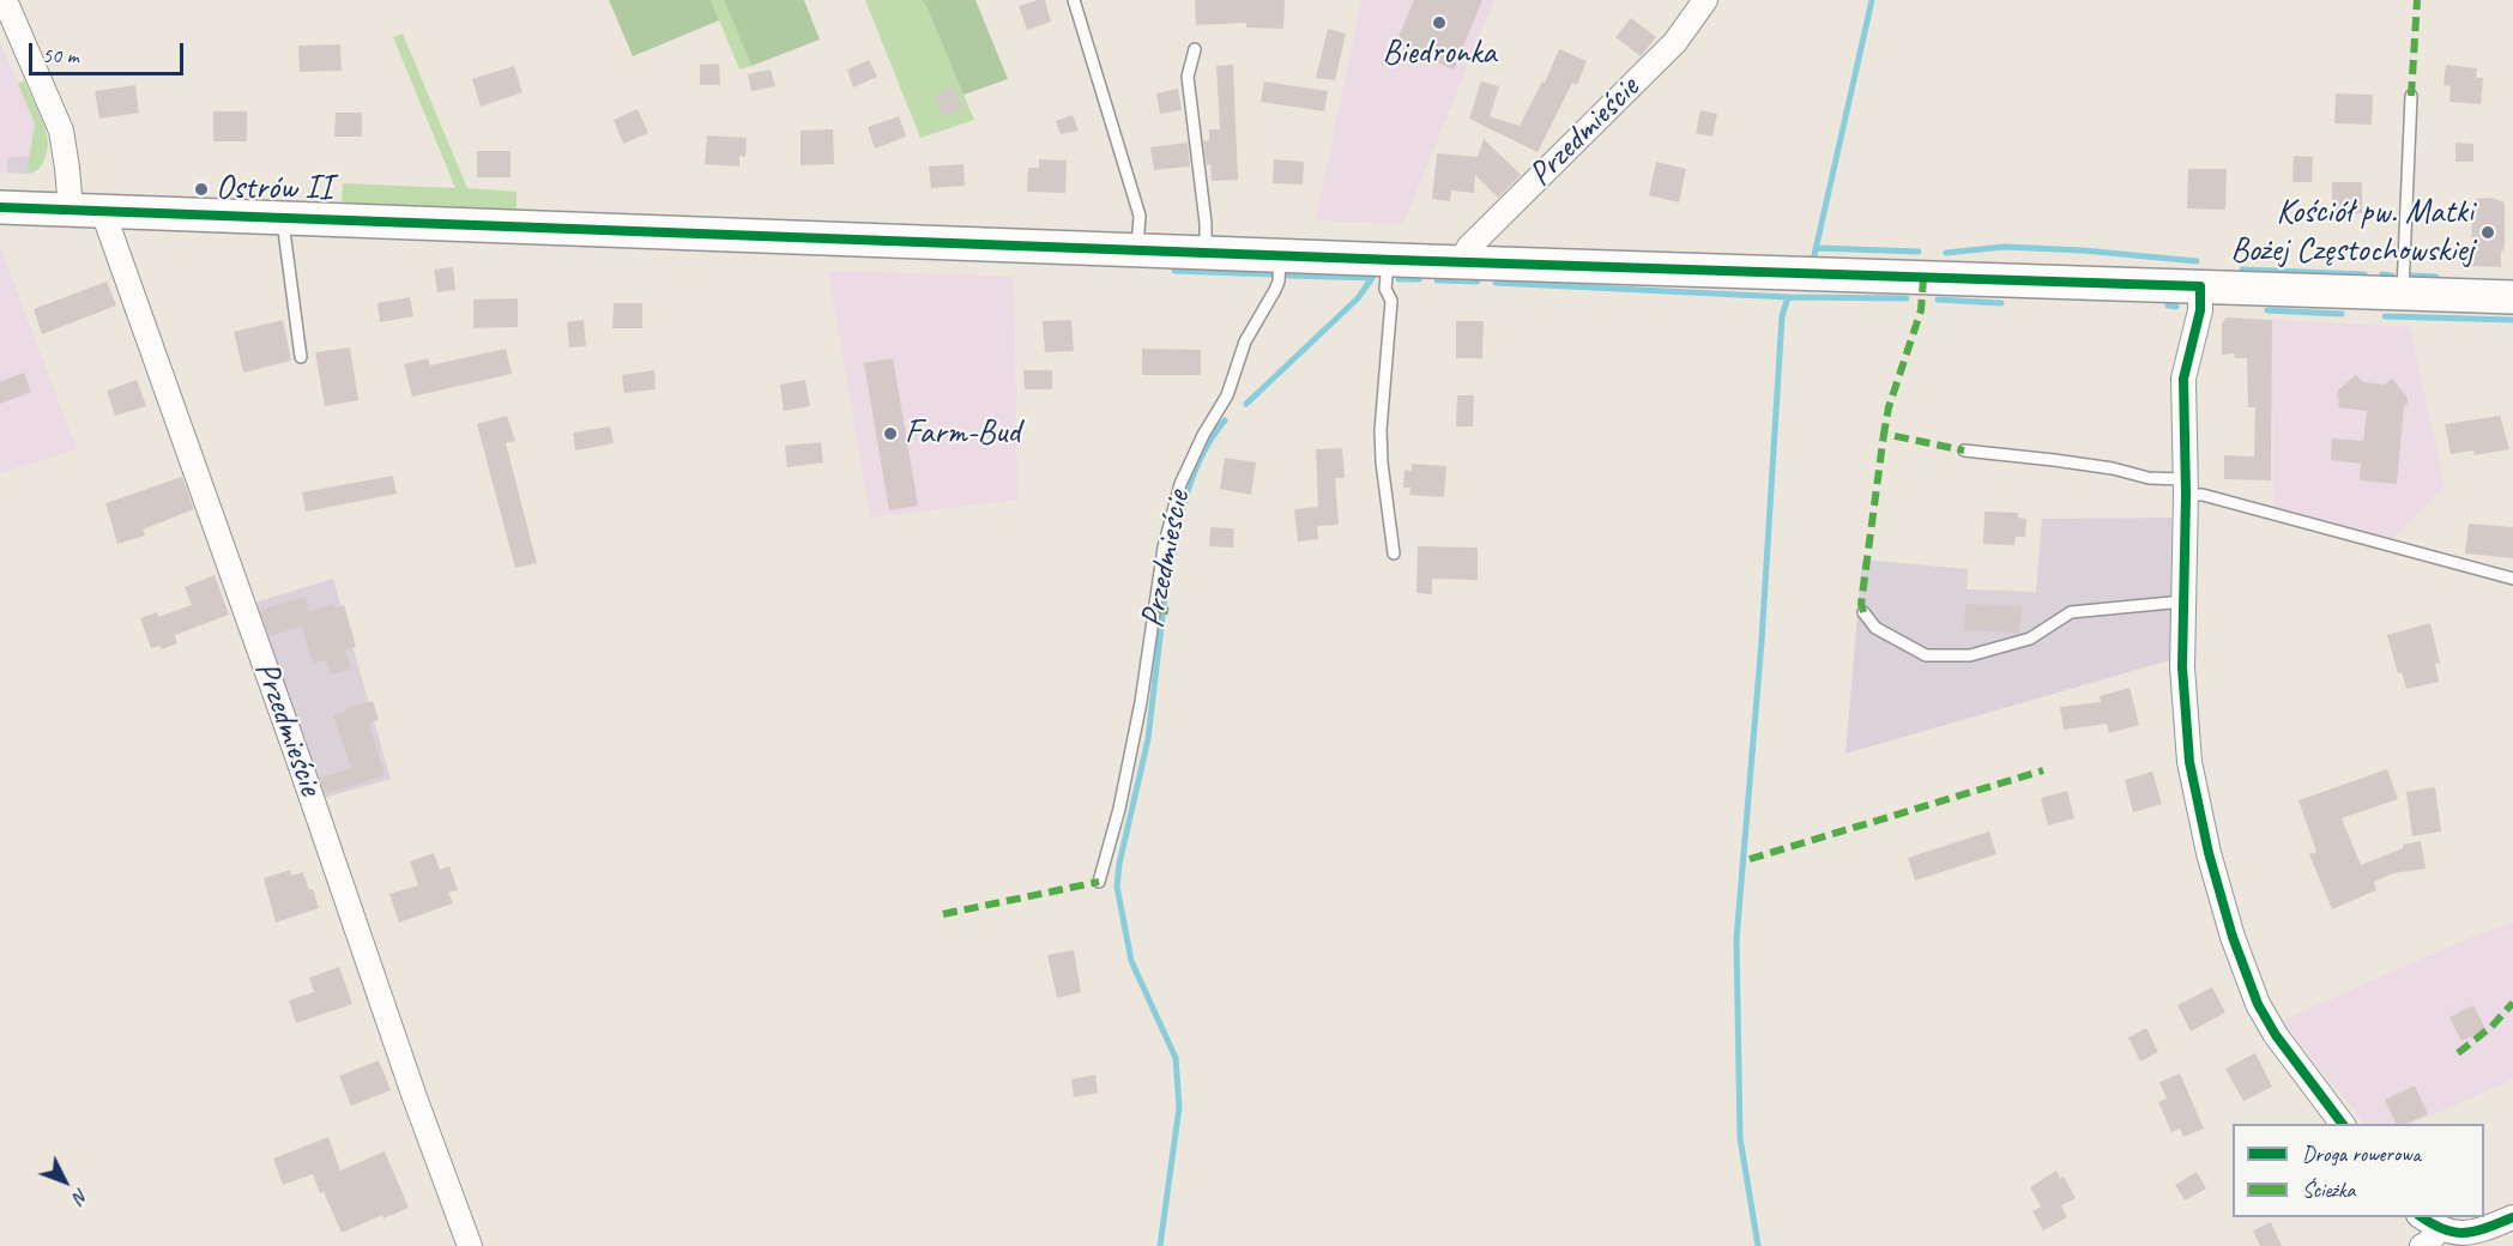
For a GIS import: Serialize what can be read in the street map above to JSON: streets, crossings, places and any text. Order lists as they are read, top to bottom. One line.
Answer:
{"streets":{"street":["Przedmieście"]},"places":["Biedronka","Ostrów II","Kościół pw. Matki Bożej Częstochowskiej","Farm-Bud"],"legend":["Droga rowerowa","Ścieżka"],"scale_bar":"50 m","north":"bottom right"}
